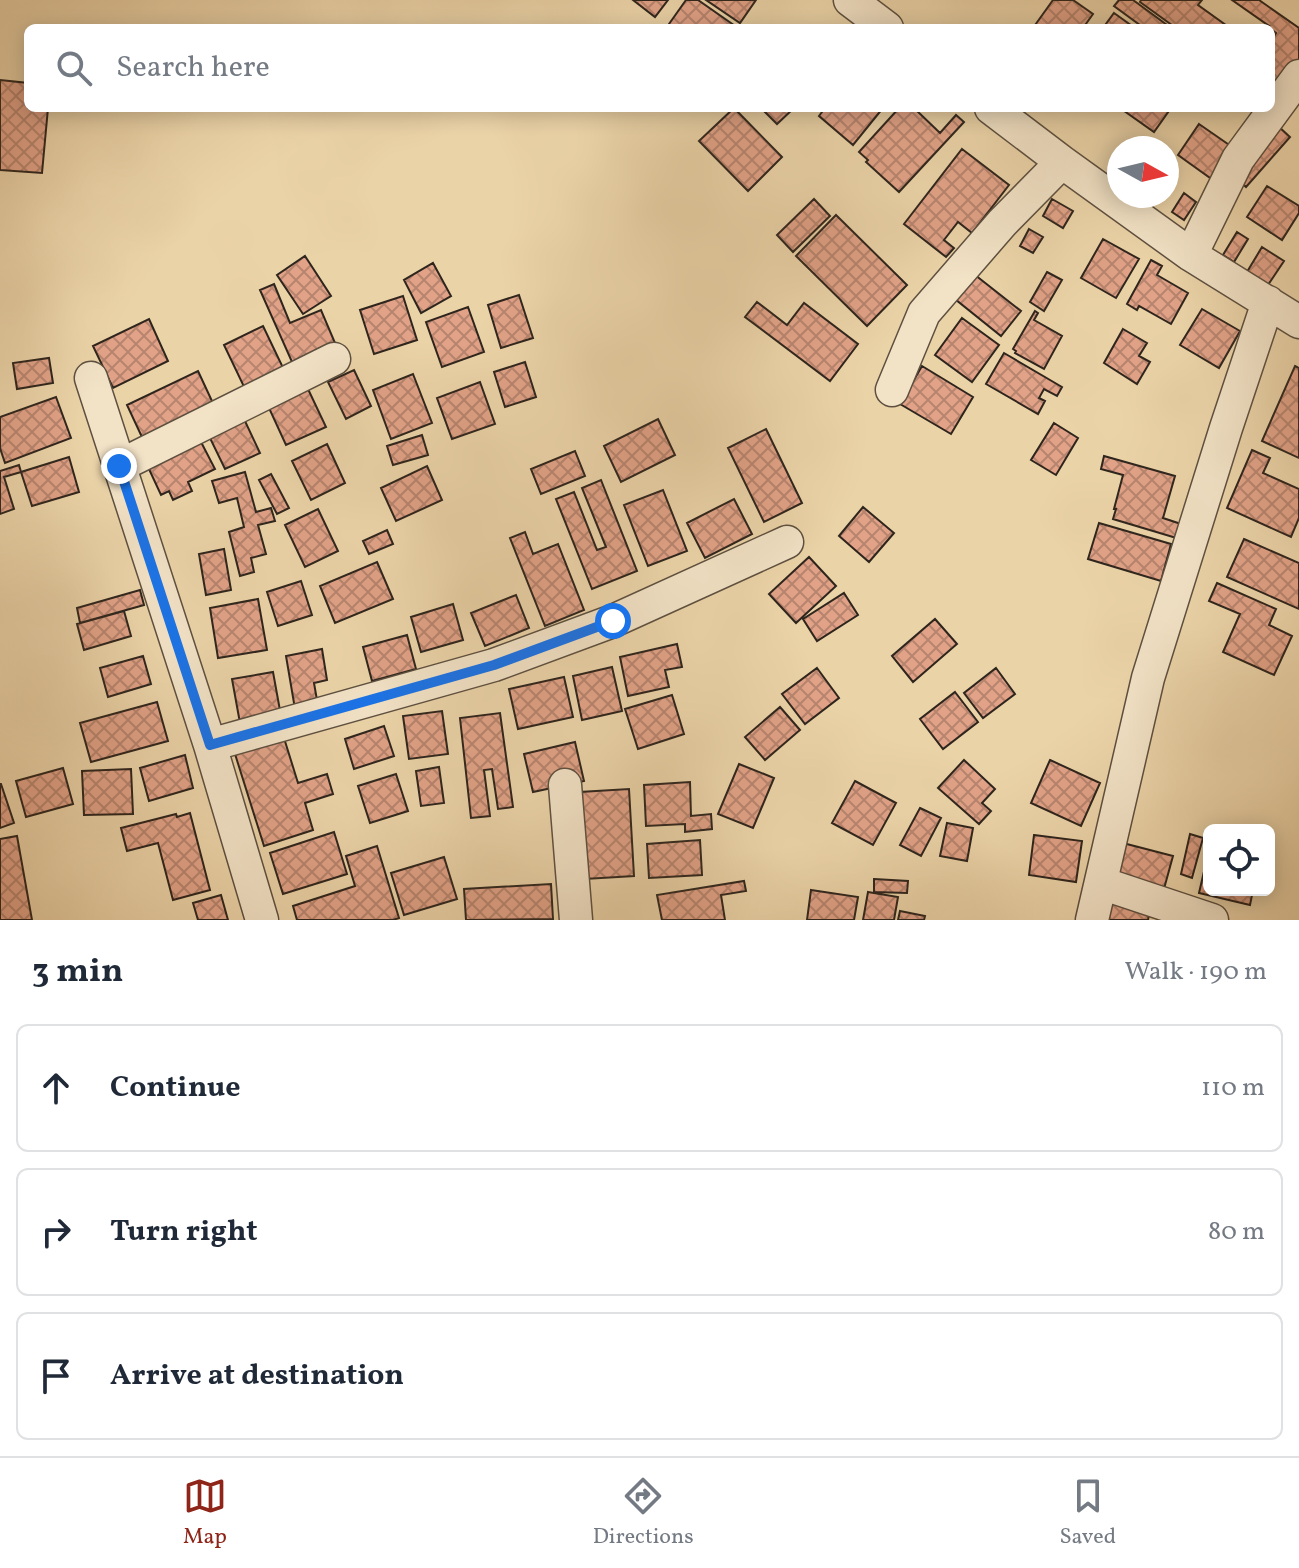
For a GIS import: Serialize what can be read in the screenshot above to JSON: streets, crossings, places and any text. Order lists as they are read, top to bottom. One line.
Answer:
{"north":"right","page":{"search":"Search here","heading":["3 min","Walk · 190 m"],"list":[["Continue","110 m"],["Turn right","80 m"],"Arrive at destination"],"nav":["Map","Directions","Saved"]}}
